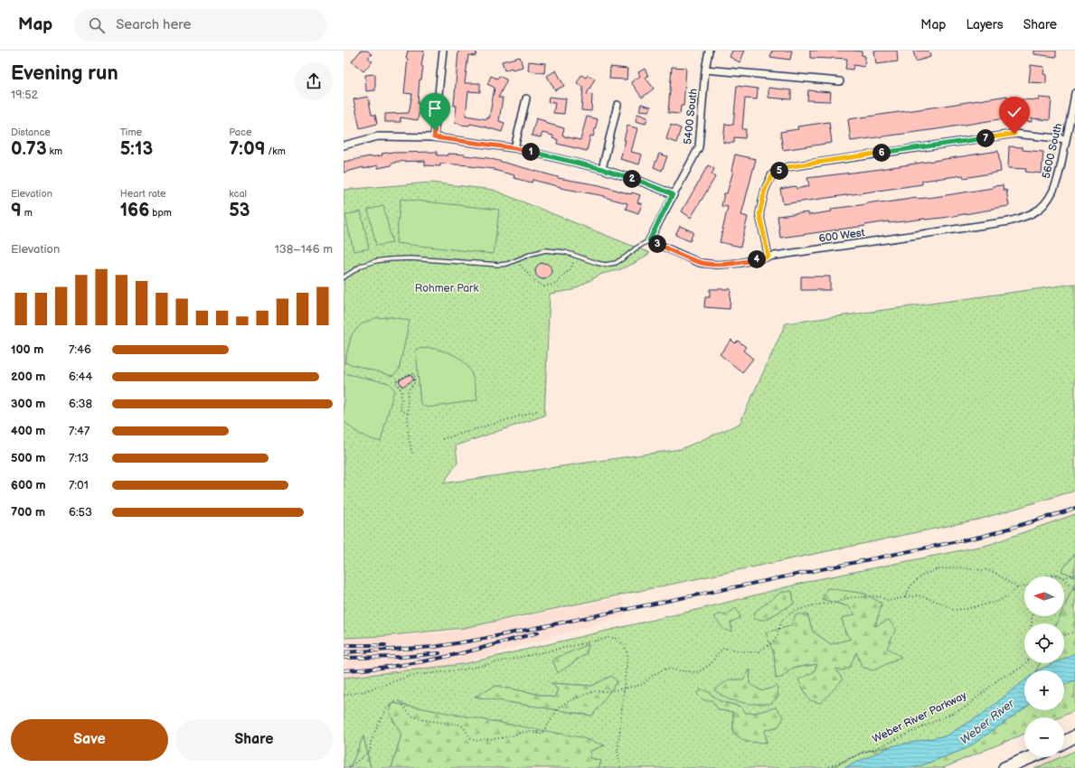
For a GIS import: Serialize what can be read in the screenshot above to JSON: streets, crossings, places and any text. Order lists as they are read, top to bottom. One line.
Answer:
{"streets":{"street":["5400 South","5600 South","600 West"],"path":["Weber River Parkway"]},"crossings":[["5400 South","600 West"],["5600 South","600 West"]],"water":["Weber River"],"parks":["Rohmer Park"],"north":"left","page":{"header":"Map","search":"Search here","nav":["Map","Layers","Share"],"heading":["Evening run","19:52"],"stats":[["Distance","0.73 km"],["Time","5:13"],["Pace","7:09 /km"],["Elevation","9 m"],["Heart rate","166 bpm"],["kcal","53"]],"pins":["7","1","6","5","2","3","4"],"chart":["Elevation","138–146 m"],"list":[{"name":"100 m","note":"7:46"},{"name":"200 m","note":"6:44"},{"name":"300 m","note":"6:38"},{"name":"400 m","note":"7:47"},{"name":"500 m","note":"7:13"},{"name":"600 m","note":"7:01"},{"name":"700 m","note":"6:53"}],"map_buttons":["+","−"],"buttons":["Save","Share"]}}
